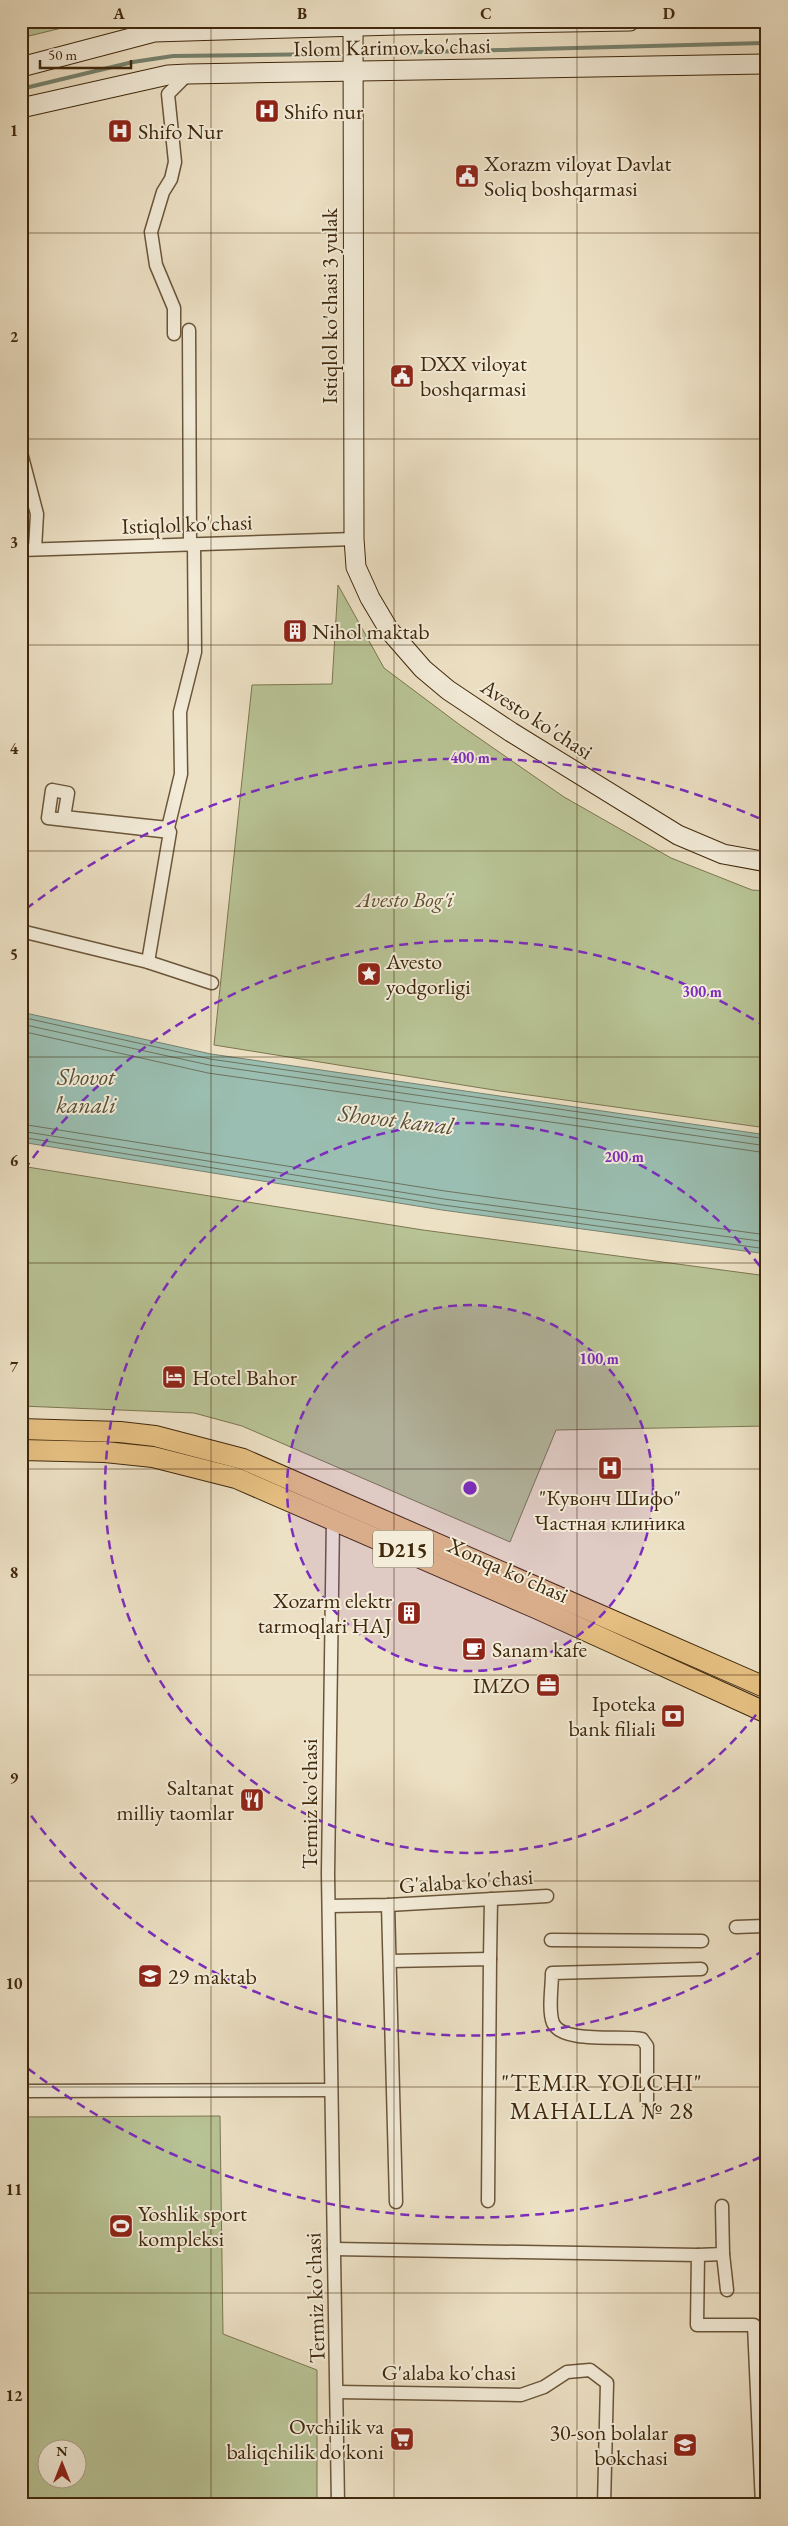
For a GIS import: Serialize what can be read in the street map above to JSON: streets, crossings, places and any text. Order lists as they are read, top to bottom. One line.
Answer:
{"streets":{"main road":["Islom Karimov ko'chasi","Istiqlol ko'chasi 3 yulak","Avesto ko'chasi","D215","Xonqa ko'chasi"],"street":["Istiqlol ko'chasi","Termiz ko'chasi","G'alaba ko'chasi"]},"crossings":[["Islom Karimov ko'chasi","Istiqlol ko'chasi 3 yulak"],["Istiqlol ko'chasi 3 yulak","Istiqlol ko'chasi"],["Istiqlol ko'chasi 3 yulak","Avesto ko'chasi"],["Istiqlol ko'chasi","Avesto ko'chasi"],["Xonqa ko'chasi","Termiz ko'chasi"],["Termiz ko'chasi","G'alaba ko'chasi"]],"districts":["\"TEMIR YOLCHI\" MAHALLA № 28"],"water":["Shovot kanali","Shovot kanal"],"parks":["Avesto Bog'i"],"places":{"hospital":["Shifo nur","Shifo Nur","\"Кувонч Шифо\" Частная клиника"],"public building":["Xorazm viloyat Davlat Soliq boshqarmasi","DXX viloyat boshqarmasi"],"building":["Nihol maktab","Xozarm elektr tarmoqlari HAJ"],"place":["Avesto yodgorligi"],"hotel":["Hotel Bahor"],"cafe":["Sanam kafe"],"office":["IMZO"],"bank":["Ipoteka bank filiali"],"restaurant":["Saltanat milliy taomlar"],"school or university":["29 maktab","30-son bolalar bokchasi"],"sports":["Yoshlik sport kompleksi"],"supermarket":["Ovchilik va baliqchilik do'koni"]},"scale_bar":"50 m","north":"top","grid":{"columns":["A","B","C","D"],"rows":["1","2","3","4","5","6","7","8","9","10","11","12"]},"rings":["400 m","300 m","200 m","100 m"]}
